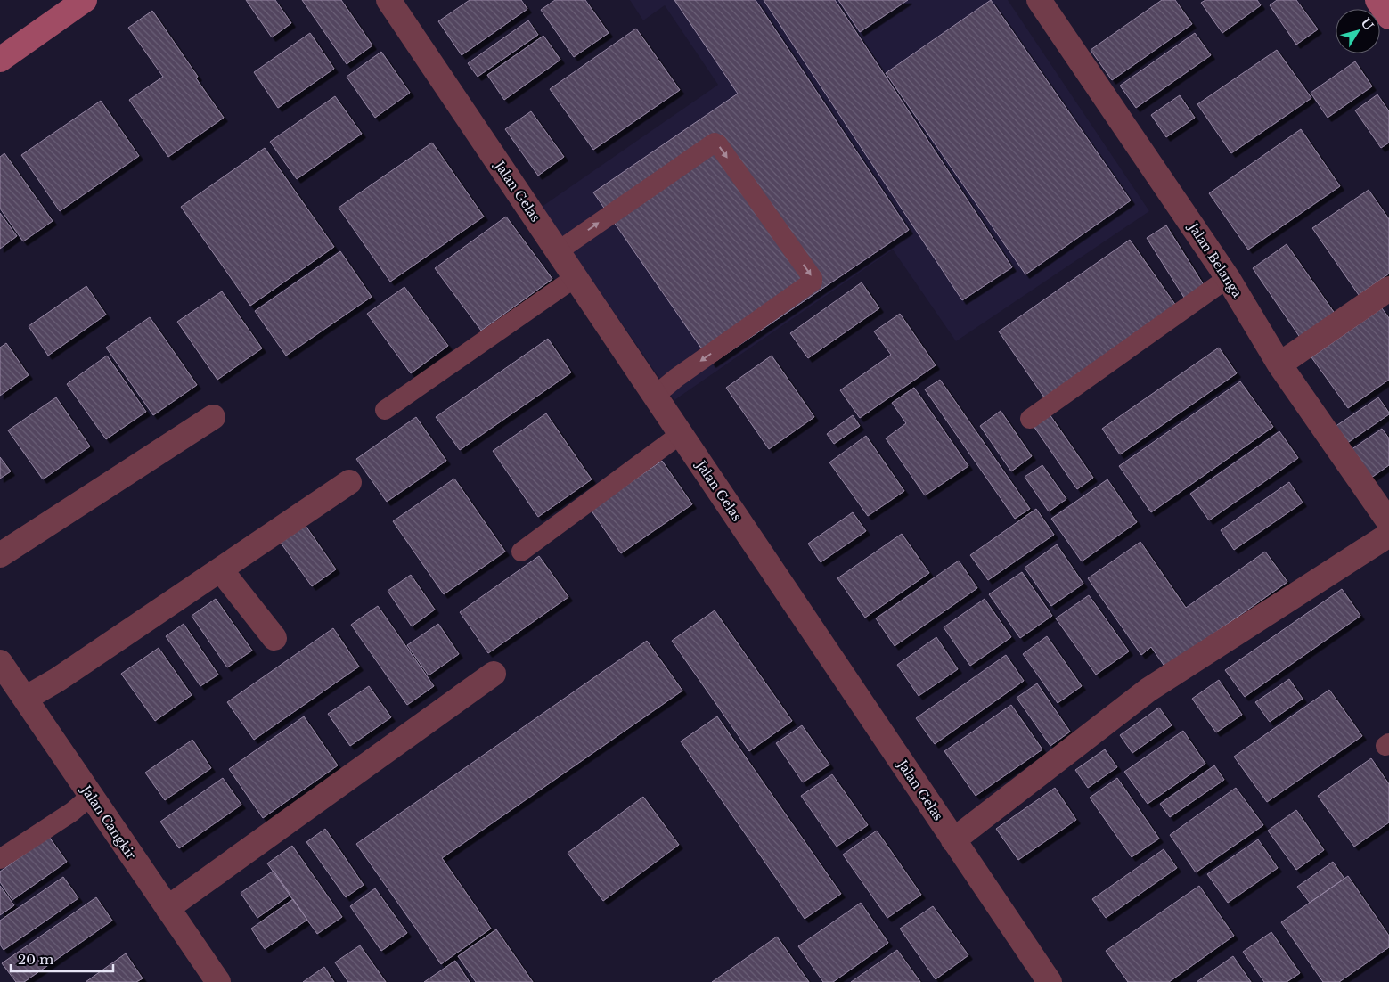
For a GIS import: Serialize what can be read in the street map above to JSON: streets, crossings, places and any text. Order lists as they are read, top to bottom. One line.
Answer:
{"streets":{"street":["Jalan Gelas","Jalan Belanga","Jalan Cangkir"]},"scale_bar":"20 m","north":"top right"}
